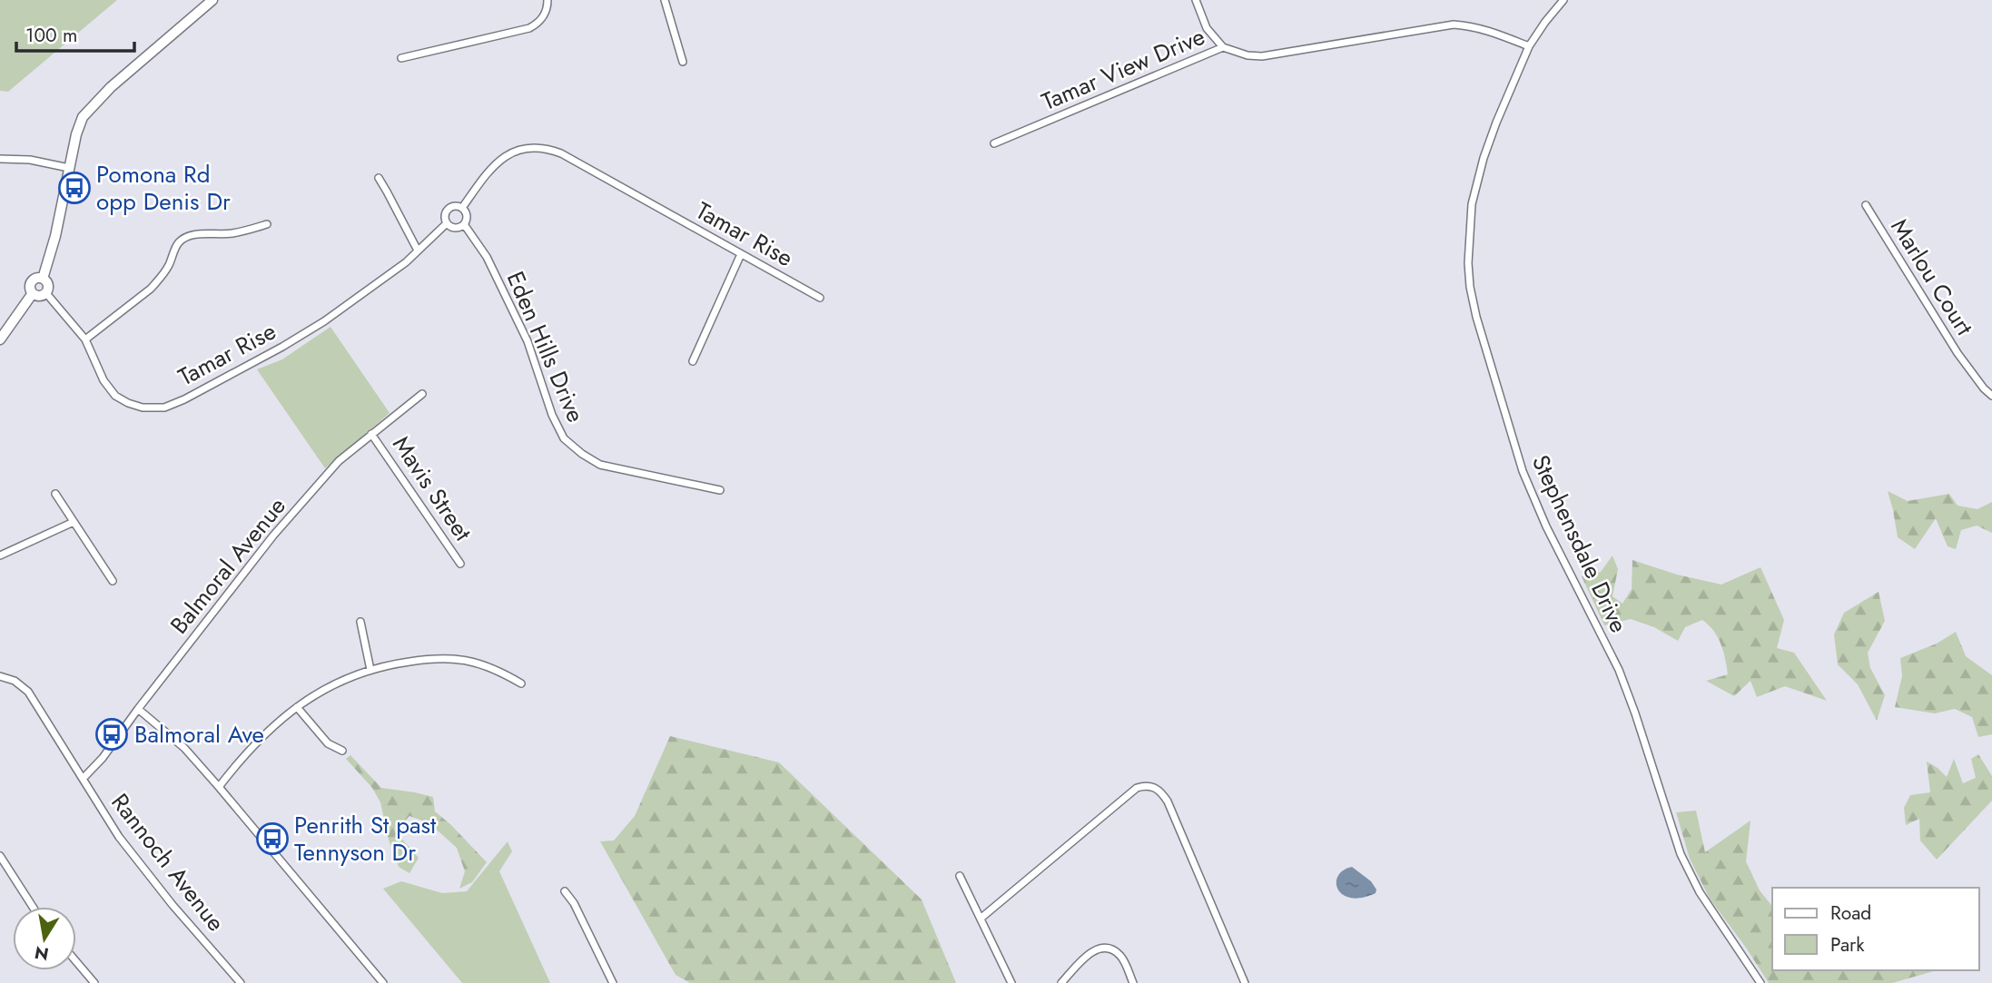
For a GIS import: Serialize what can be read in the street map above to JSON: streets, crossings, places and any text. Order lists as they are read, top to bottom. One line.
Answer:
{"streets":{"street":["Tamar View Drive","Tamar Rise","Marlou Court","Eden Hills Drive","Mavis Street","Stephensdale Drive","Balmoral Avenue","Rannoch Avenue"]},"crossings":[["Tamar View Drive","Stephensdale Drive"],["Tamar Rise","Eden Hills Drive"],["Mavis Street","Balmoral Avenue"],["Balmoral Avenue","Rannoch Avenue"]],"places":{"bus stop":["Pomona Rd opp Denis Dr","Balmoral Ave","Penrith St past Tennyson Dr"]},"legend":["Road","Park"],"scale_bar":"100 m","north":"bottom"}
